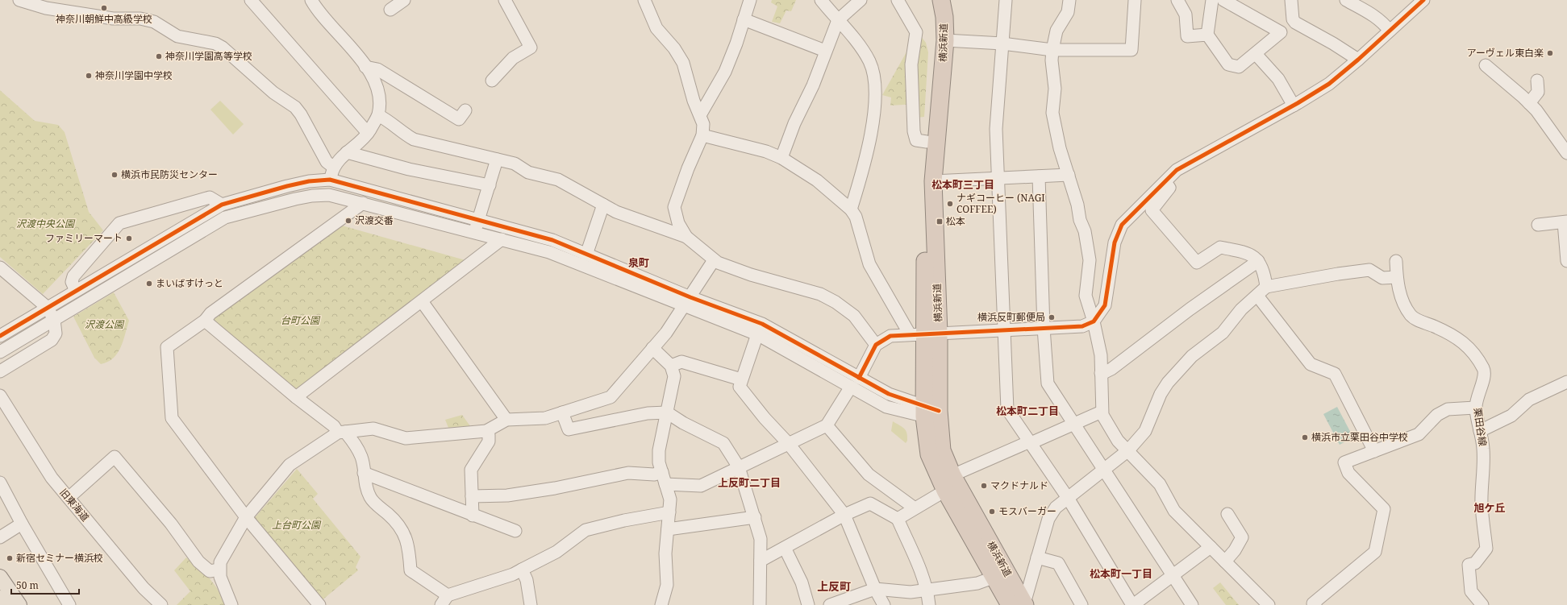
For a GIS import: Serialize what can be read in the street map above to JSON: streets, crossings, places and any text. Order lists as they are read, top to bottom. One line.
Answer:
{"streets":{"highway":["横浜新道"],"street":["栗田谷線","旧東海道"]},"districts":["松本町三丁目","泉町","松本町二丁目","上反町二丁目","旭ケ丘","松本町一丁目","上反町"],"parks":["沢渡中央公園","台町公園","沢渡公園","上台町公園"],"places":{"other":["神奈川朝鮮中高級学校","アーヴェル東白楽","神奈川学園高等学校","神奈川学園中学校","横浜市民防災センター","ナギコーヒー (NAGI COFFEE)","沢渡交番","ファミリーマート","まいばすけっと","横浜反町郵便局","横浜市立栗田谷中学校","マクドナルド","モスバーガー","新宿セミナー横浜校"],"transit":["松本"]},"scale_bar":"50 m"}
